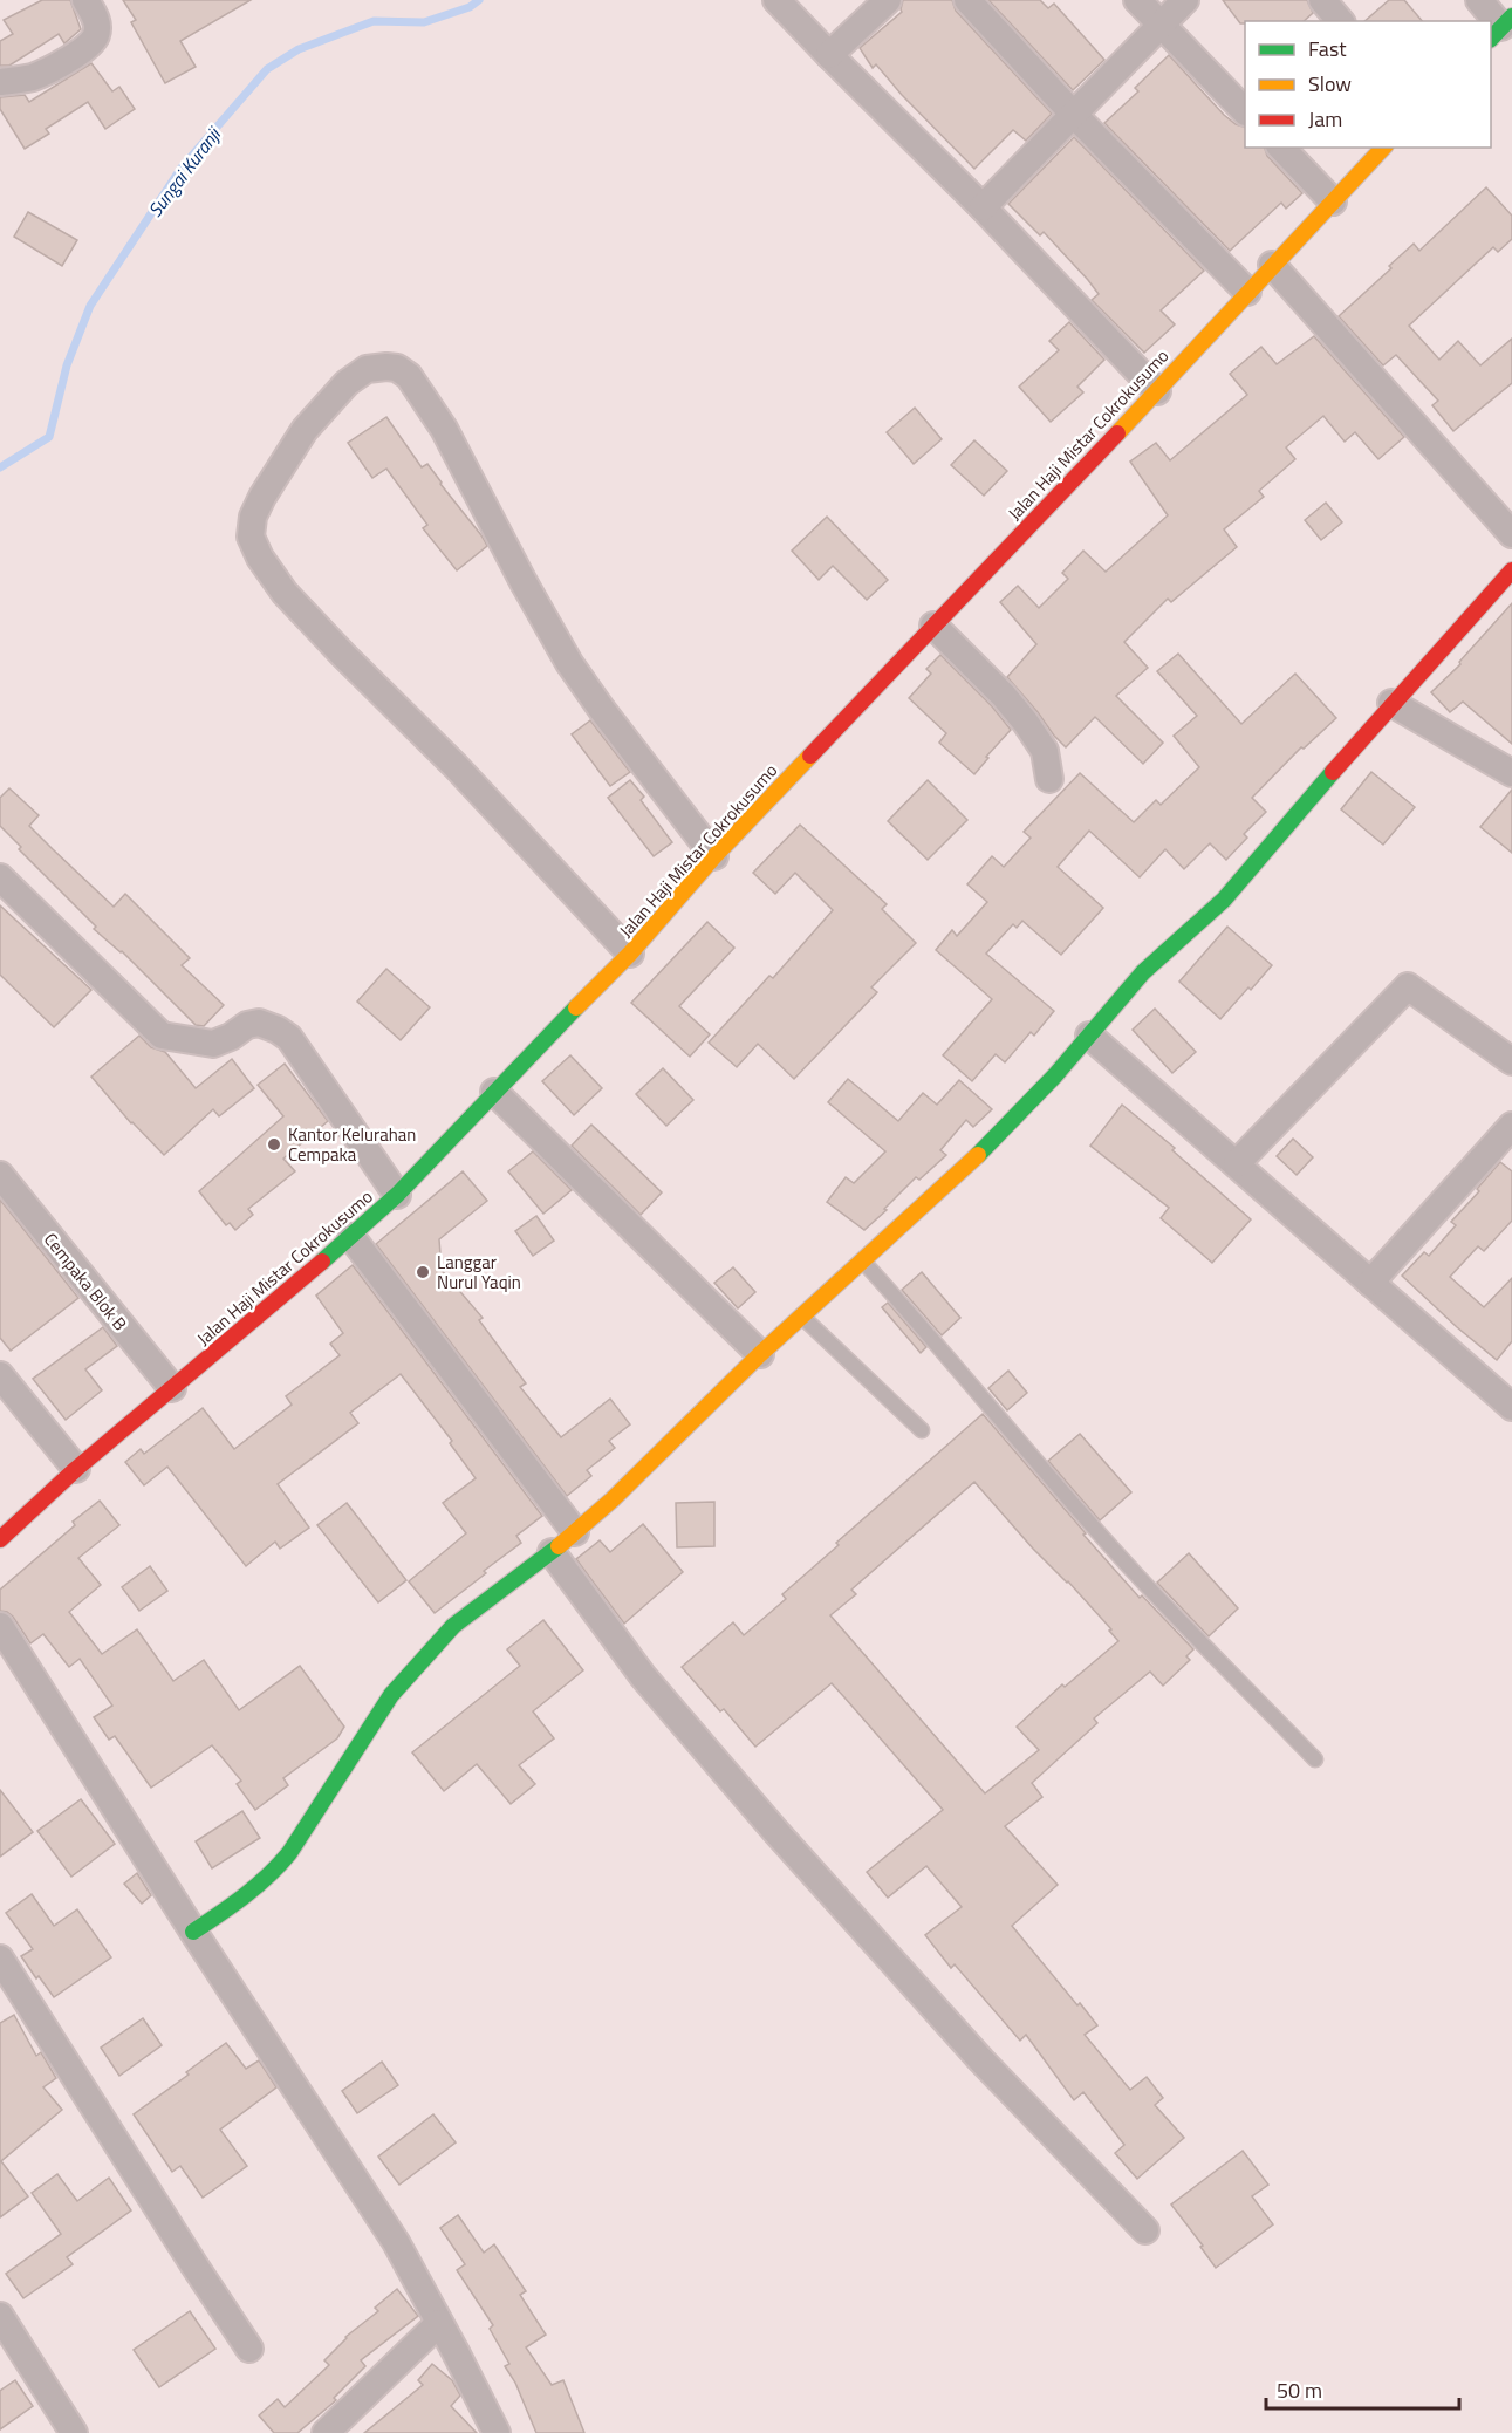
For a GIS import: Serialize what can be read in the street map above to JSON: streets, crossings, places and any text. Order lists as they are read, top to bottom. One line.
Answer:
{"streets":{"main road":["Jalan Haji Mistar Cokrokusumo"],"street":["Cempaka Blok B"]},"crossings":[["Jalan Haji Mistar Cokrokusumo","Cempaka Blok B"]],"water":["Sungai Kuranji"],"places":["Kantor Kelurahan Cempaka","Langgar Nurul Yaqin"],"legend":["Fast","Slow","Jam"],"scale_bar":"50 m"}
